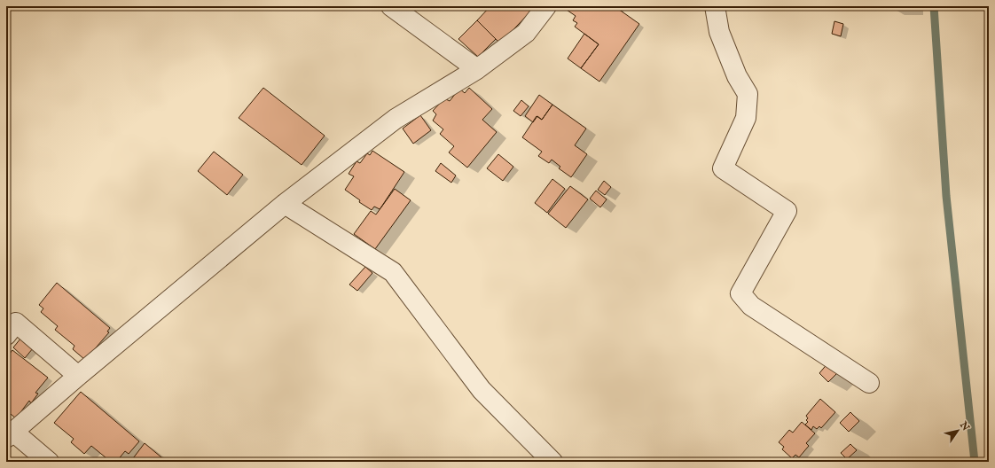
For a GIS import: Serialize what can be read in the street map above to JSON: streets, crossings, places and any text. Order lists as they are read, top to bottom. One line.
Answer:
{"north":"top right"}
